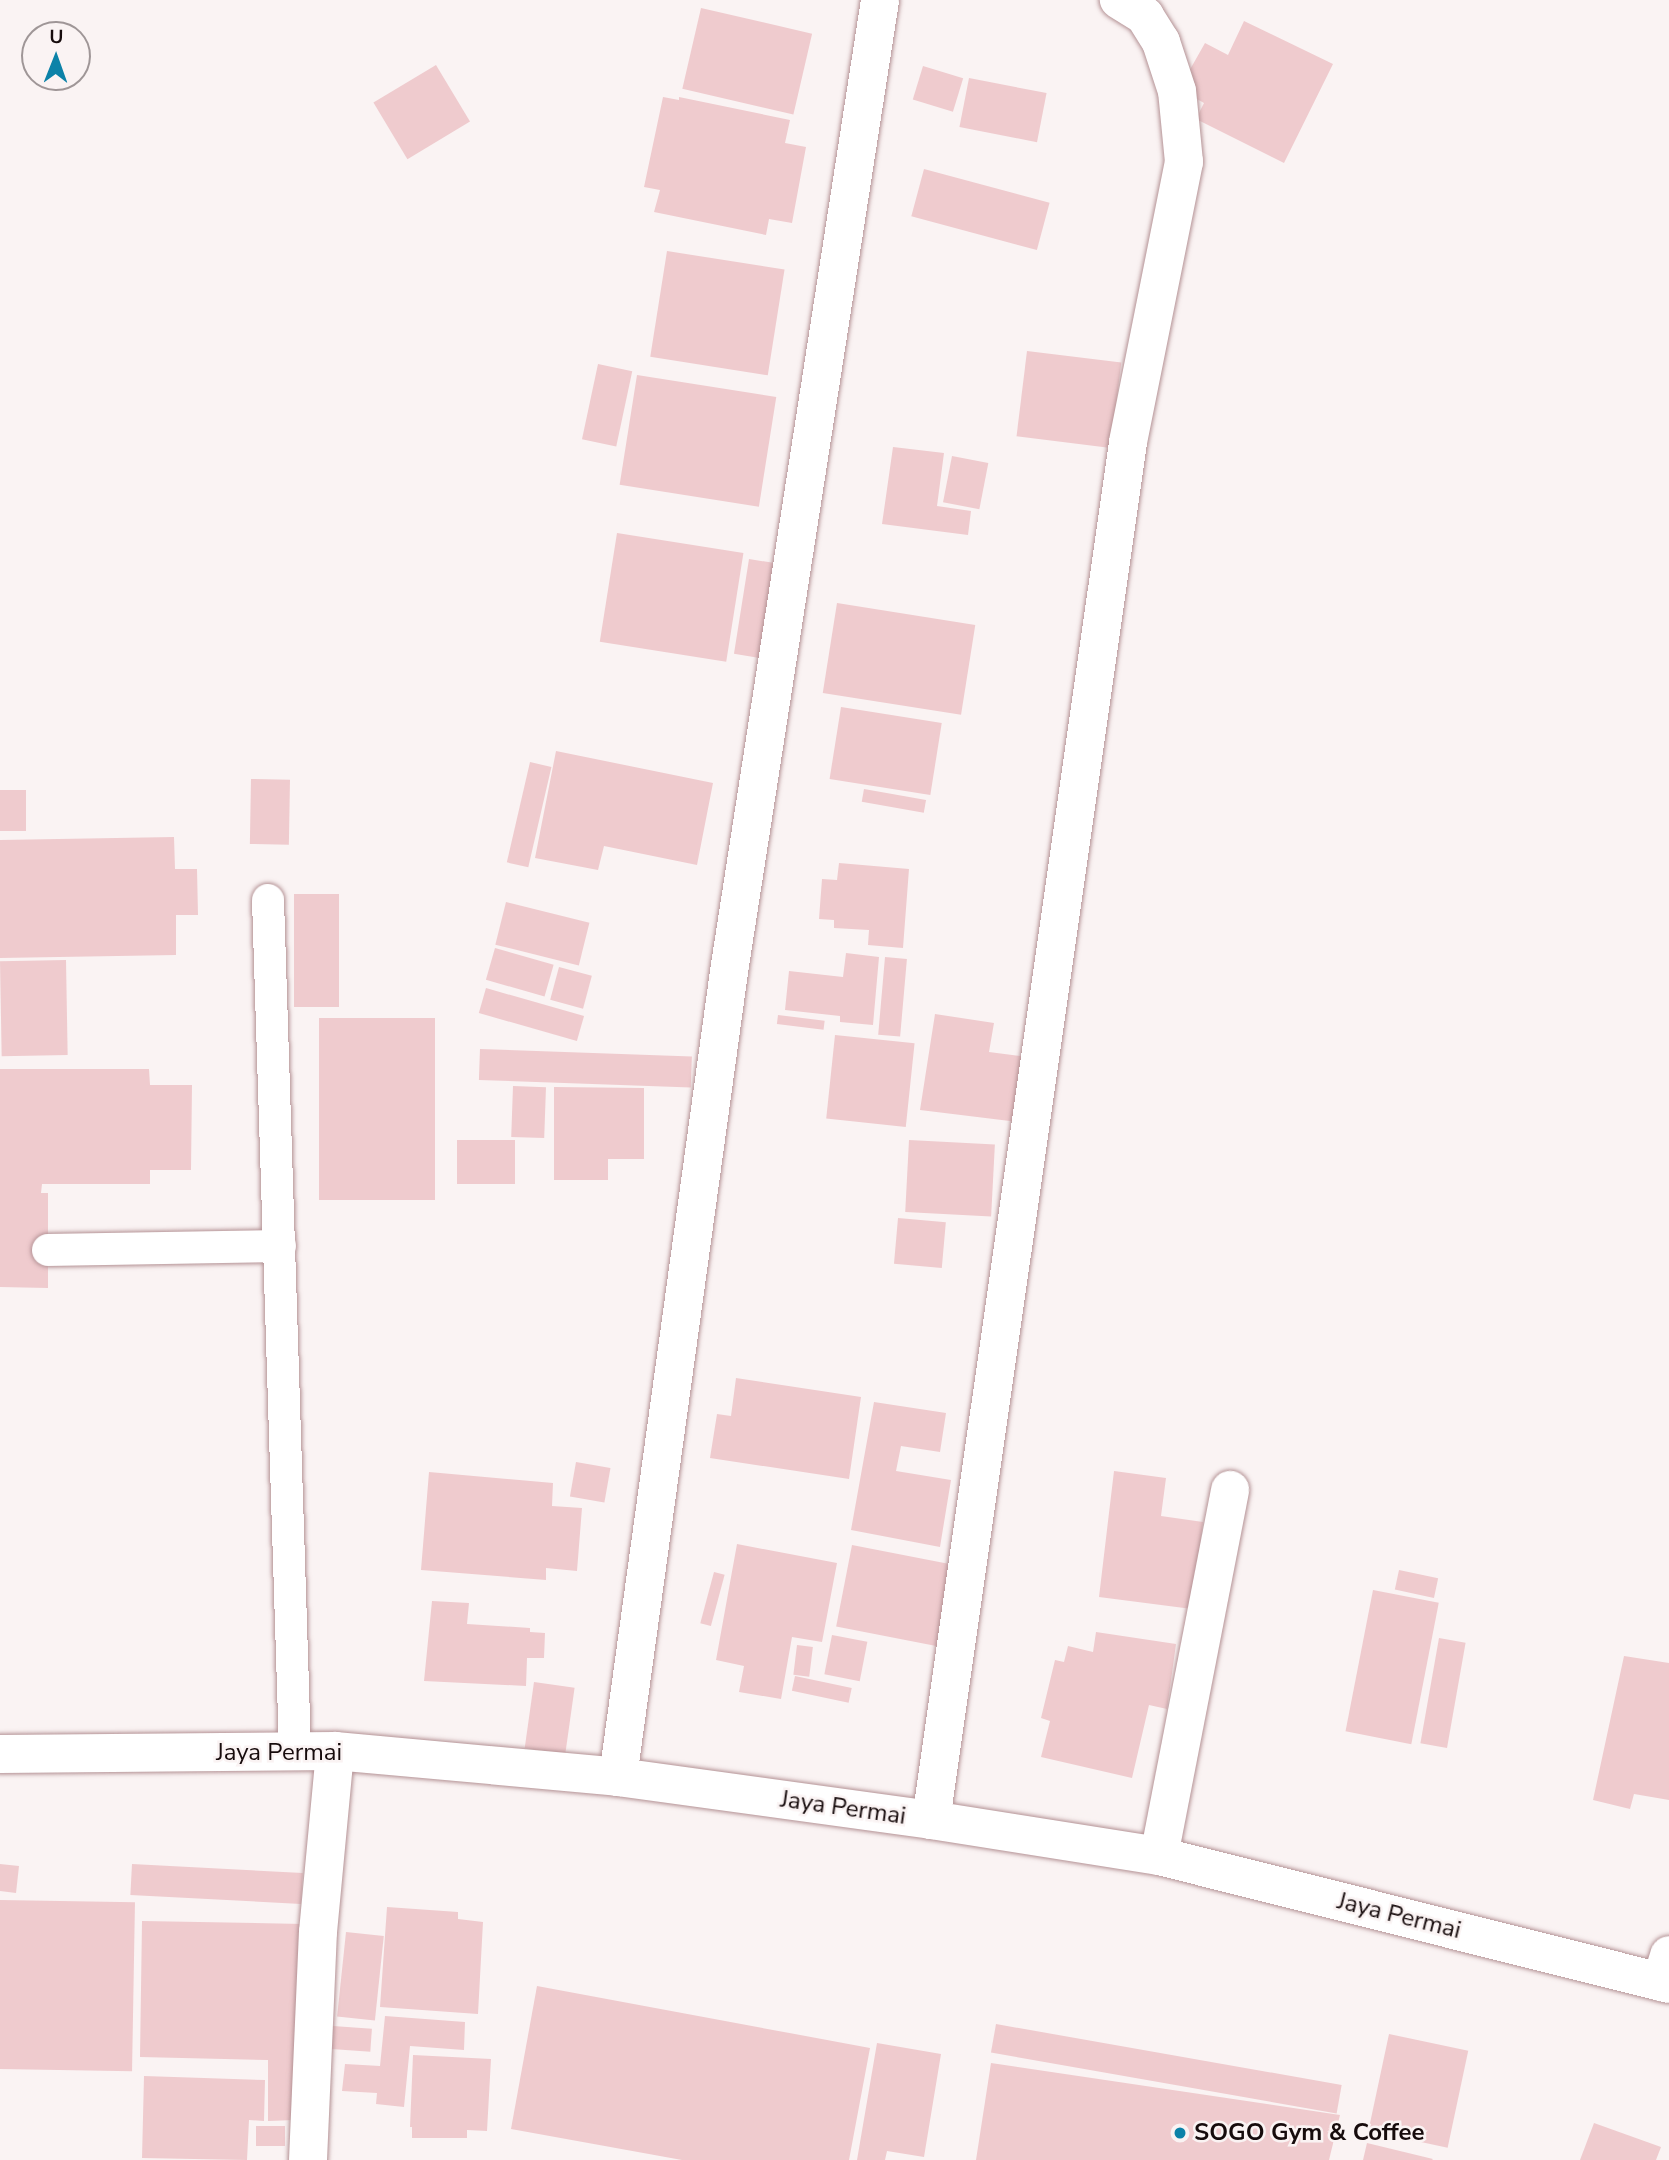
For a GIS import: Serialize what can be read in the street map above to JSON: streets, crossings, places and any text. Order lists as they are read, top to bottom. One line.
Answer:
{"streets":{"street":["Jaya Permai"]},"places":["SOGO Gym & Coffee"],"north":"top"}
